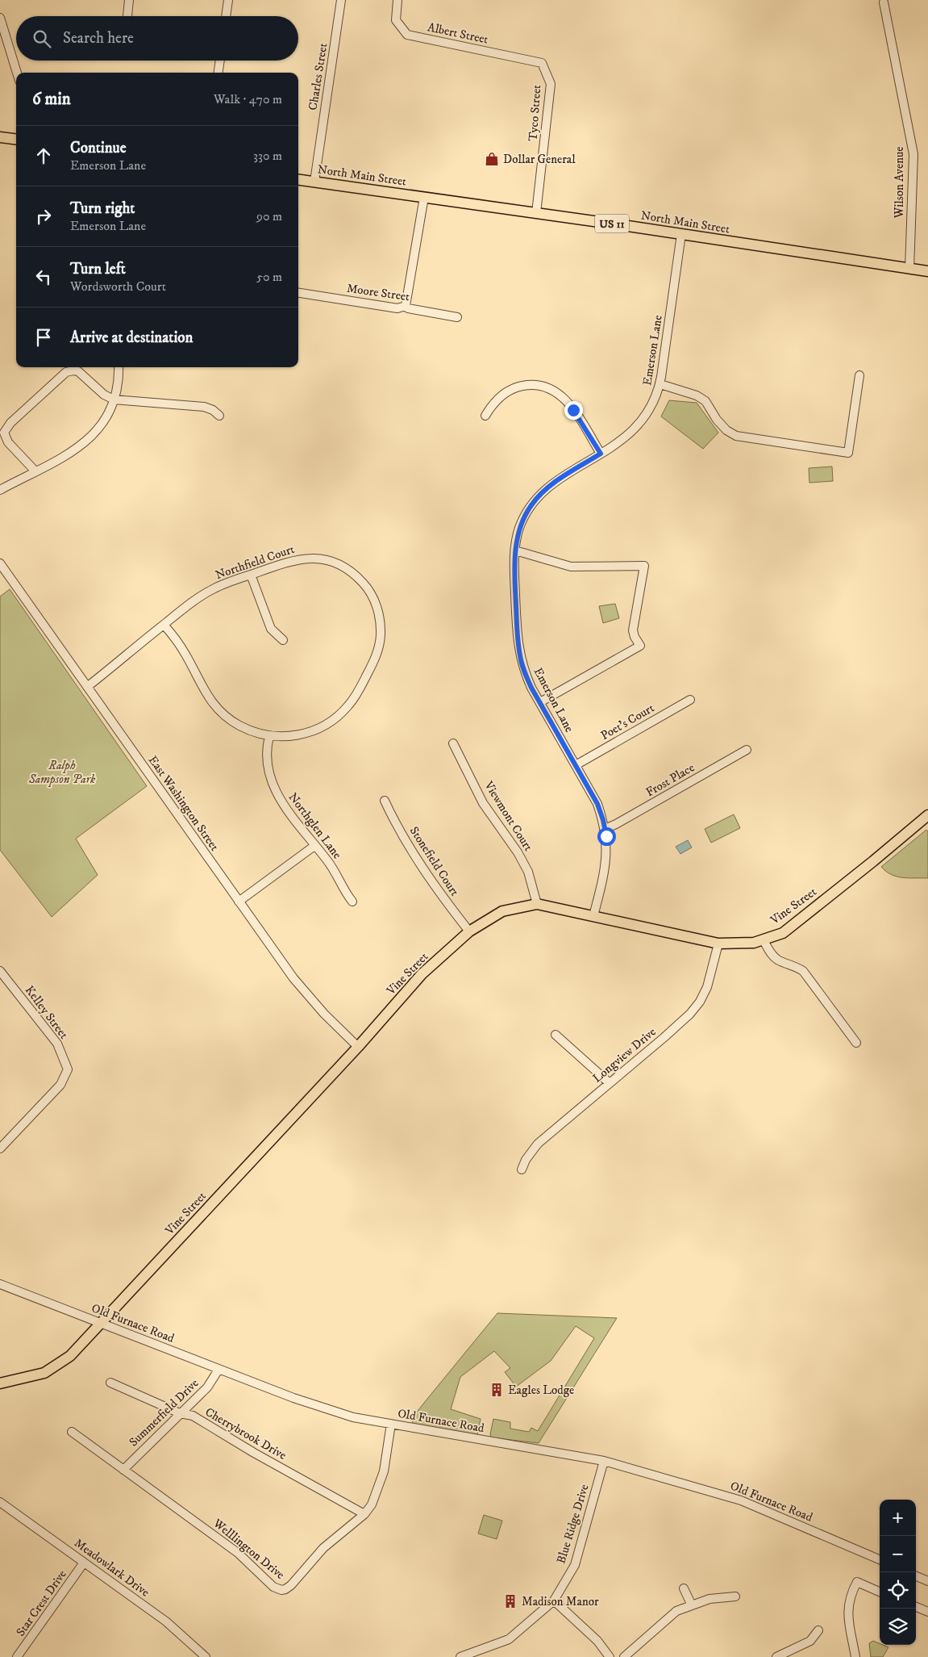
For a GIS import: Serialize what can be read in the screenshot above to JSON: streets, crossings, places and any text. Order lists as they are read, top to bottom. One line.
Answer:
{"streets":{"main road":["North Main Street","US 11","Vine Street"],"street":["Albert Street","Charles Street","Tyco Street","Wilson Avenue","Moore Street","Emerson Lane","Northfield Court","Poet's Court","Frost Place","East Washington Street","Viewmont Court","Northglen Lane","Stonefield Court","Kelley Street","Longview Drive","Old Furnace Road","Summerfield Drive","Cherrybrook Drive","Blue Ridge Drive","Welllington Drive","Meadowlark Drive","Star Crest Drive"]},"crossings":[["Albert Street","Tyco Street"],["Charles Street","North Main Street"],["Tyco Street","North Main Street"],["North Main Street","Wilson Avenue"],["North Main Street","Emerson Lane"],["Emerson Lane","Poet's Court"],["Emerson Lane","Frost Place"],["Emerson Lane","Vine Street"],["Northfield Court","East Washington Street"],["Northfield Court","Northglen Lane"],["East Washington Street","Vine Street"],["Viewmont Court","Vine Street"],["Stonefield Court","Vine Street"],["Vine Street","Longview Drive"],["Vine Street","Old Furnace Road"],["Old Furnace Road","Summerfield Drive"],["Old Furnace Road","Blue Ridge Drive"],["Old Furnace Road","Welllington Drive"],["Summerfield Drive","Cherrybrook Drive"],["Summerfield Drive","Welllington Drive"],["Cherrybrook Drive","Welllington Drive"],["Meadowlark Drive","Star Crest Drive"]],"parks":["Ralph Sampson Park"],"places":{"shop":["Dollar General"],"building":["Eagles Lodge","Madison Manor"]},"page":{"search":"Search here","heading":["6 min","Walk · 470 m"],"list":[["Continue","Emerson Lane","330 m"],["Turn right","Emerson Lane","90 m"],["Turn left","Wordsworth Court","50 m"],"Arrive at destination"],"map_buttons":["+","−"]}}
